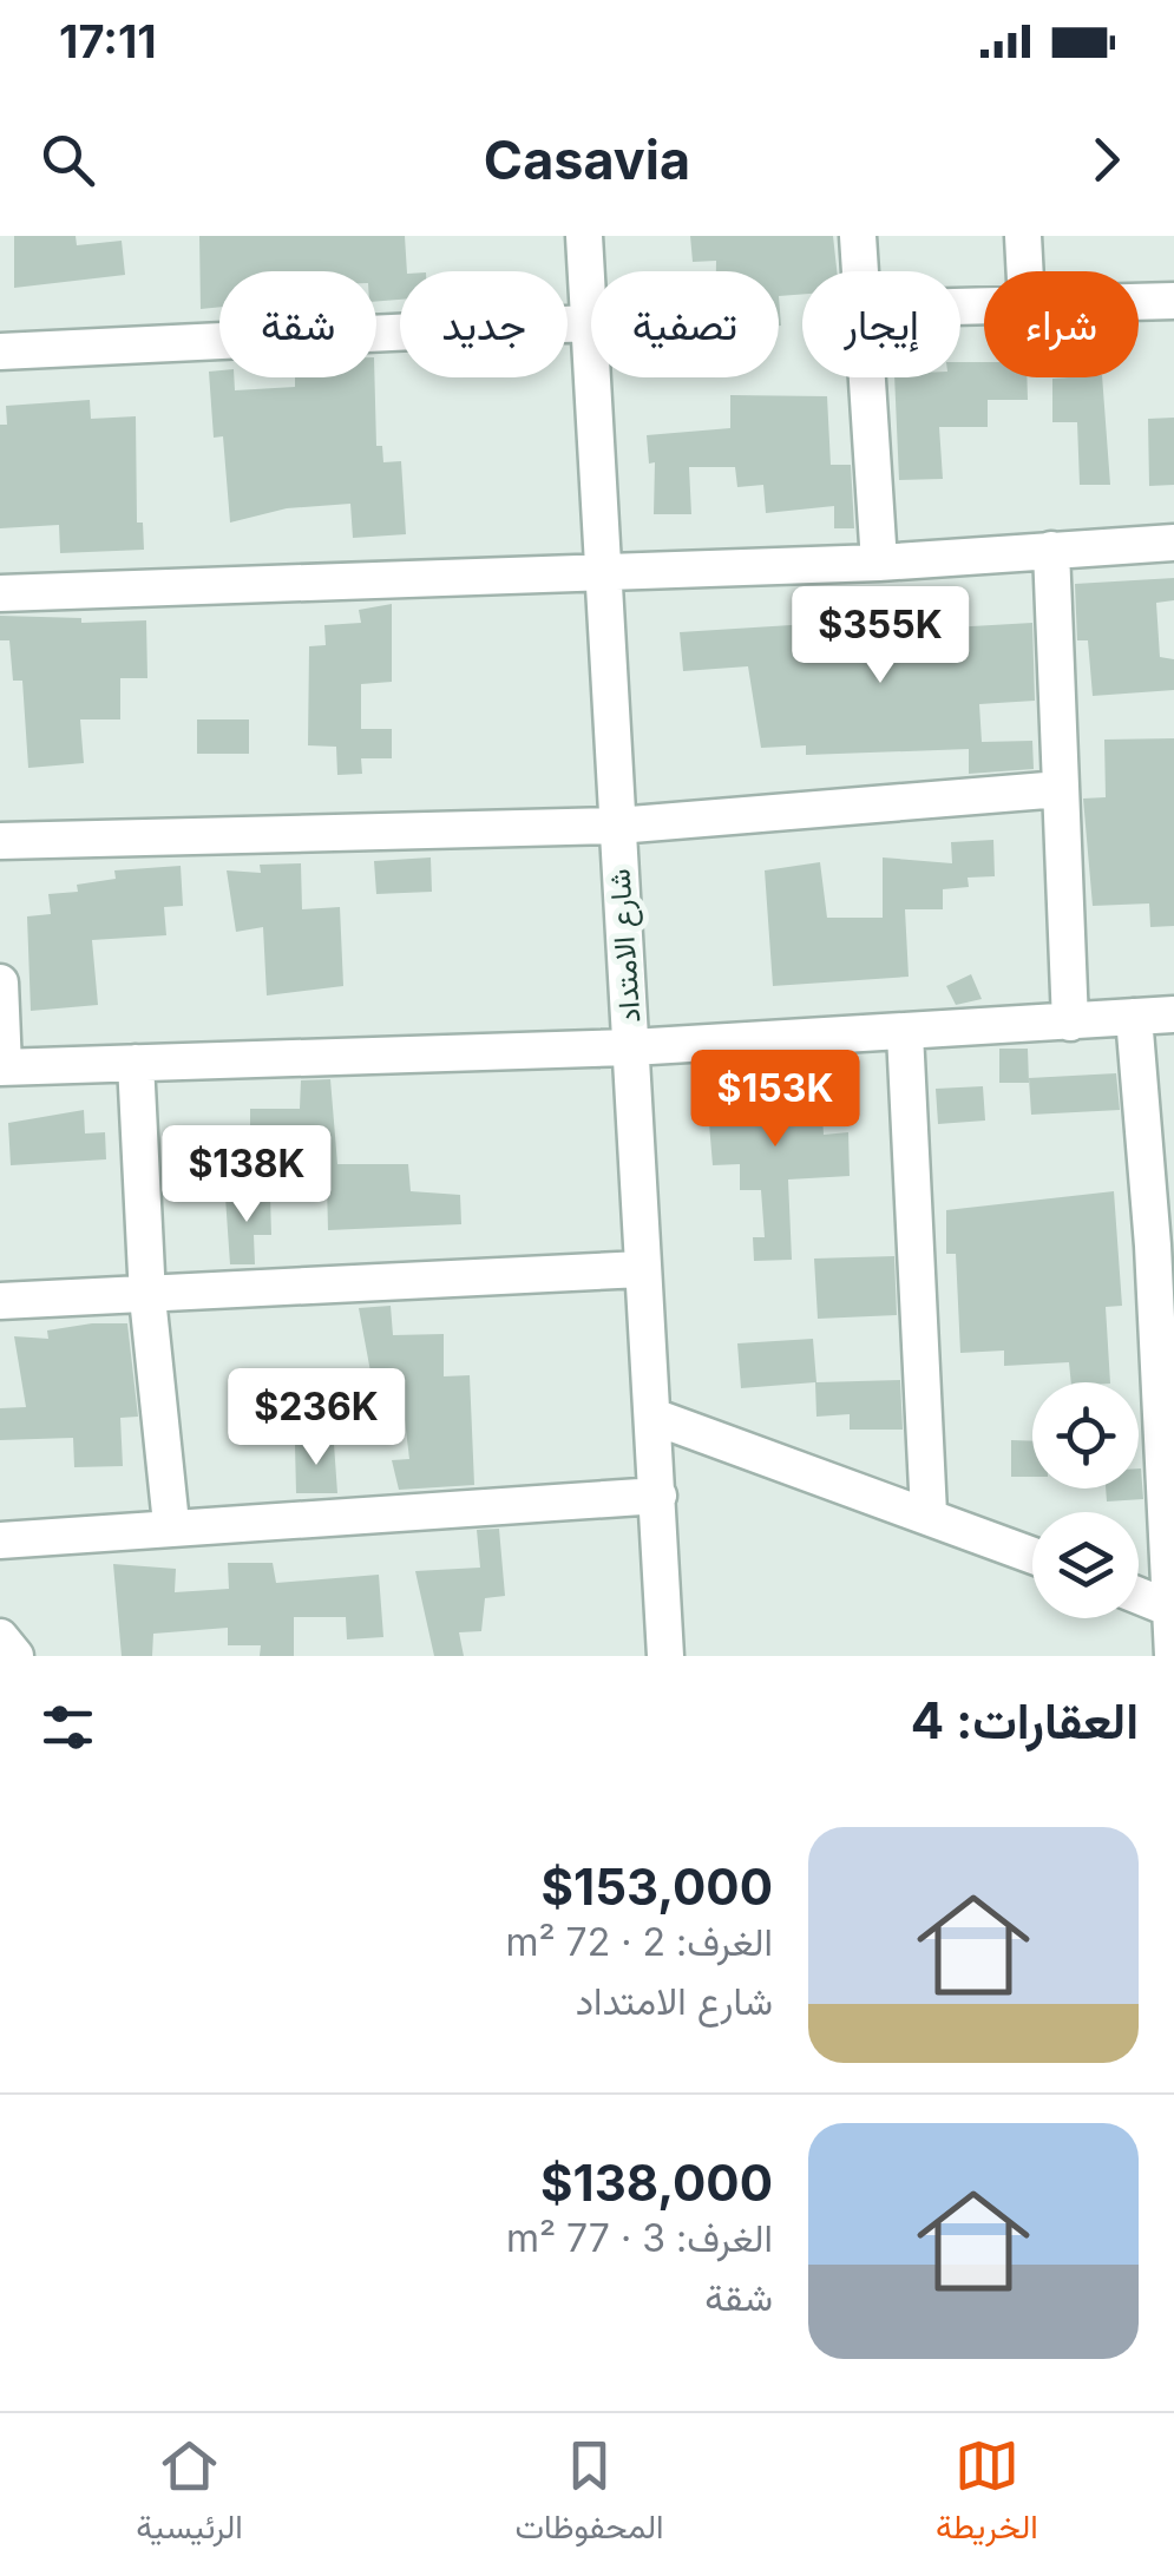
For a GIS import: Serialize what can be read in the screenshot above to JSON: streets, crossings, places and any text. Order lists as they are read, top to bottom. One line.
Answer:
{"streets":{"street":["شارع الامتداد"]},"page":{"status":"17:11","header":"Casavia","chip":["شراء","إيجار","تصفية","جديد","شقة"],"price":["$355K","$153K","$138K","$236K"],"heading":"العقارات: 4","list":[{"name":"$153,000","note":"الغرف: 2 · 72 m² · شارع الامتداد"},{"name":"$138,000","note":"الغرف: 3 · 77 m² · شقة"}],"tabs":["الخريطة","المحفوظات","الرئيسية"]}}
